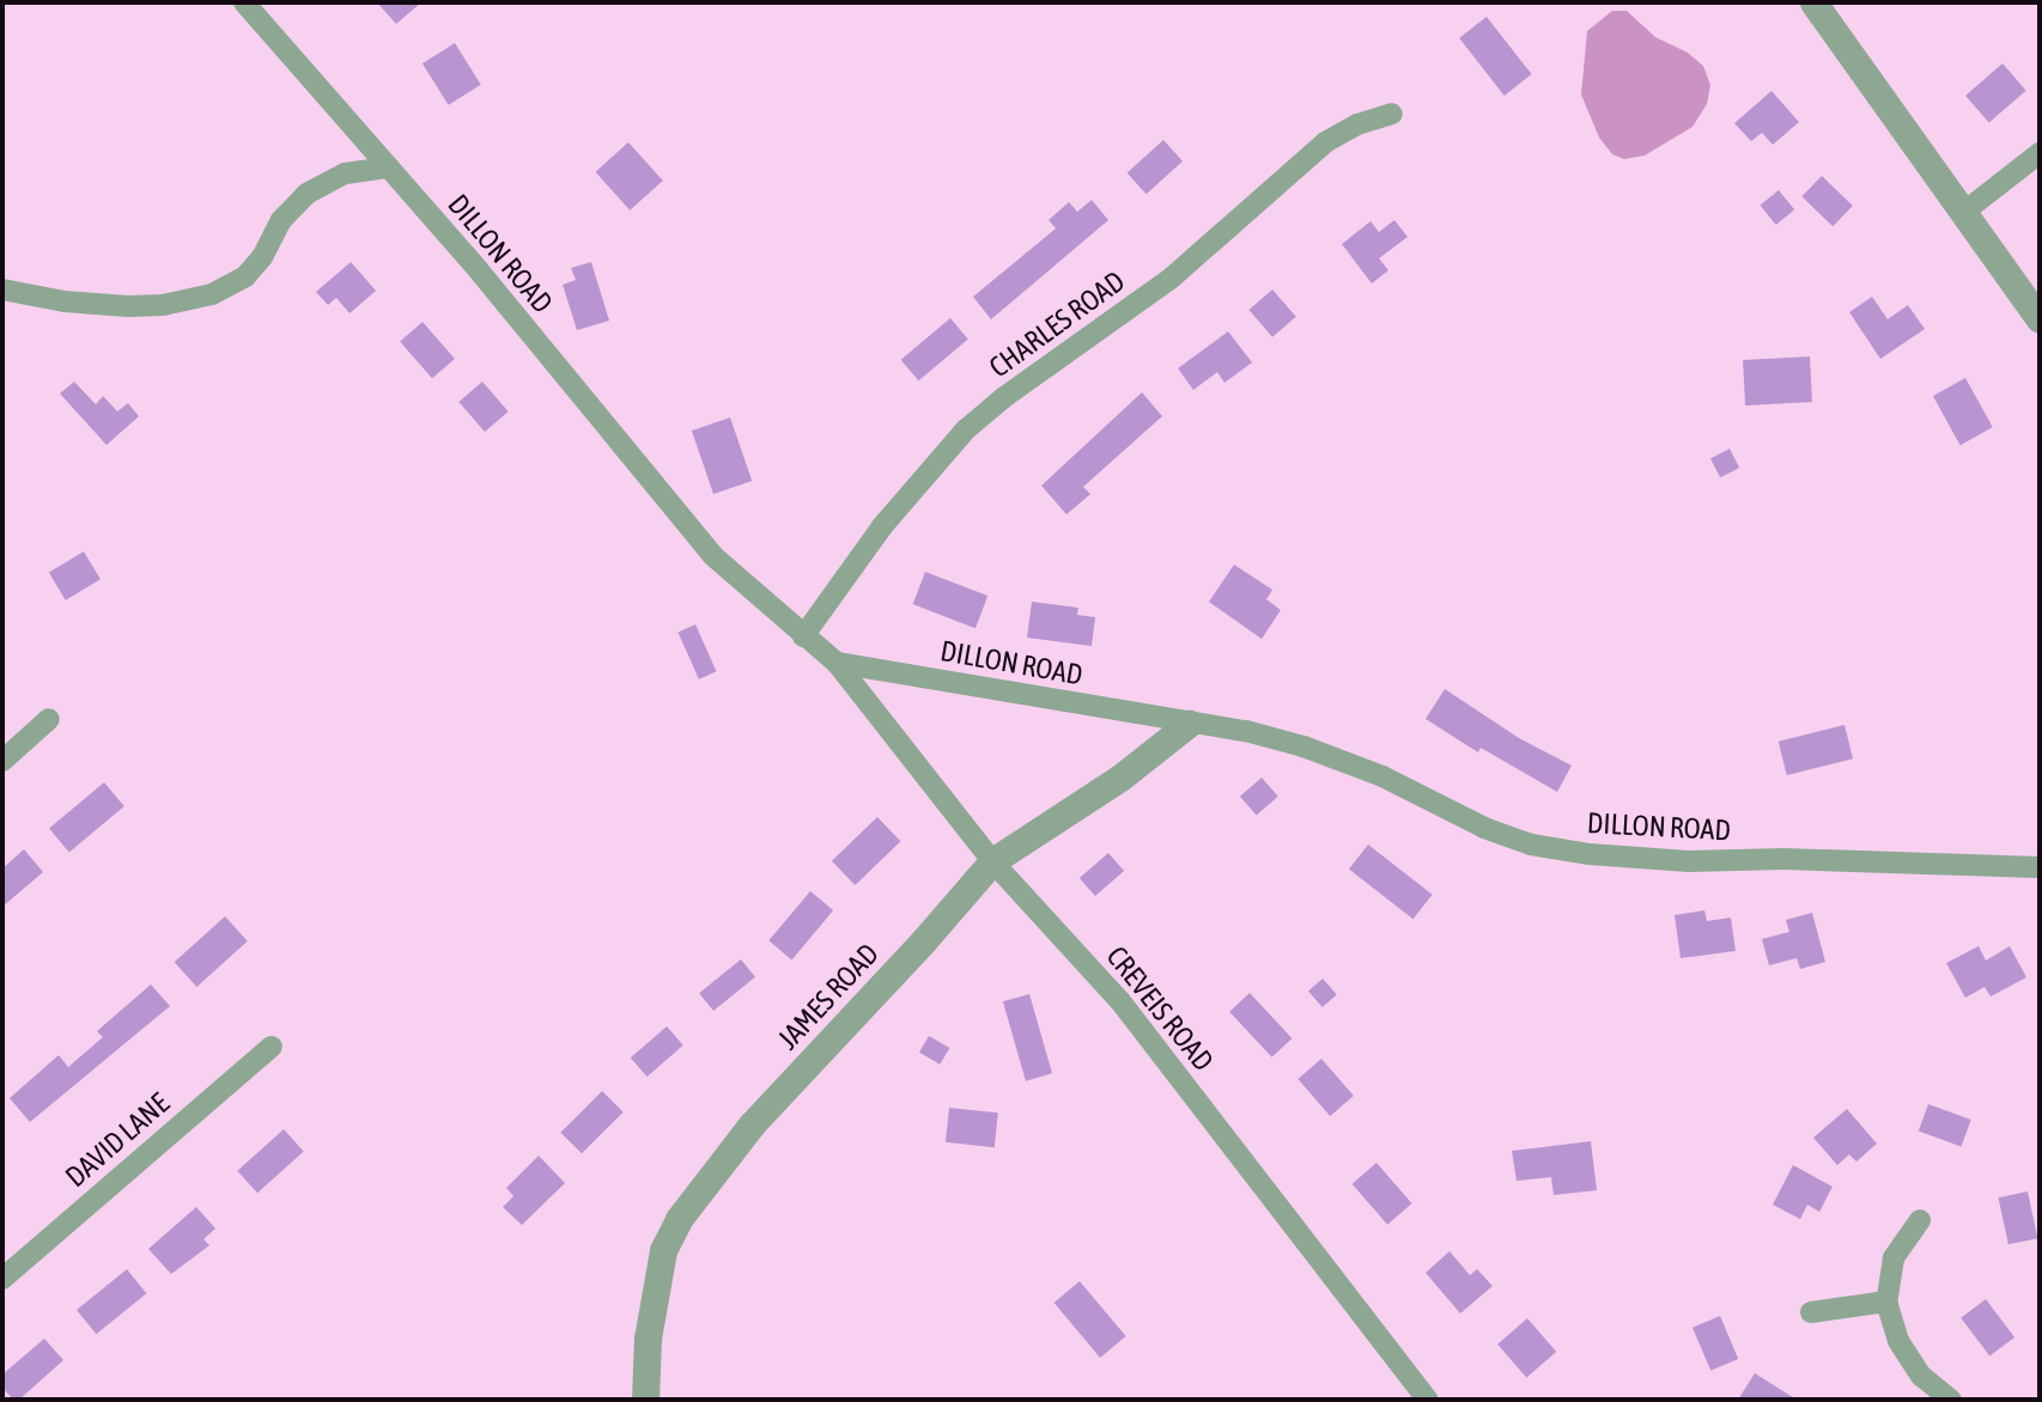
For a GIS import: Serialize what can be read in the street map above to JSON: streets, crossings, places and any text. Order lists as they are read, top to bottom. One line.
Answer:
{"streets":{"street":["DILLON ROAD","CHARLES ROAD","JAMES ROAD","CREVEIS ROAD","DAVID LANE"]},"crossings":[["DILLON ROAD","CHARLES ROAD"],["DILLON ROAD","JAMES ROAD"],["DILLON ROAD","CREVEIS ROAD"],["JAMES ROAD","CREVEIS ROAD"]]}
